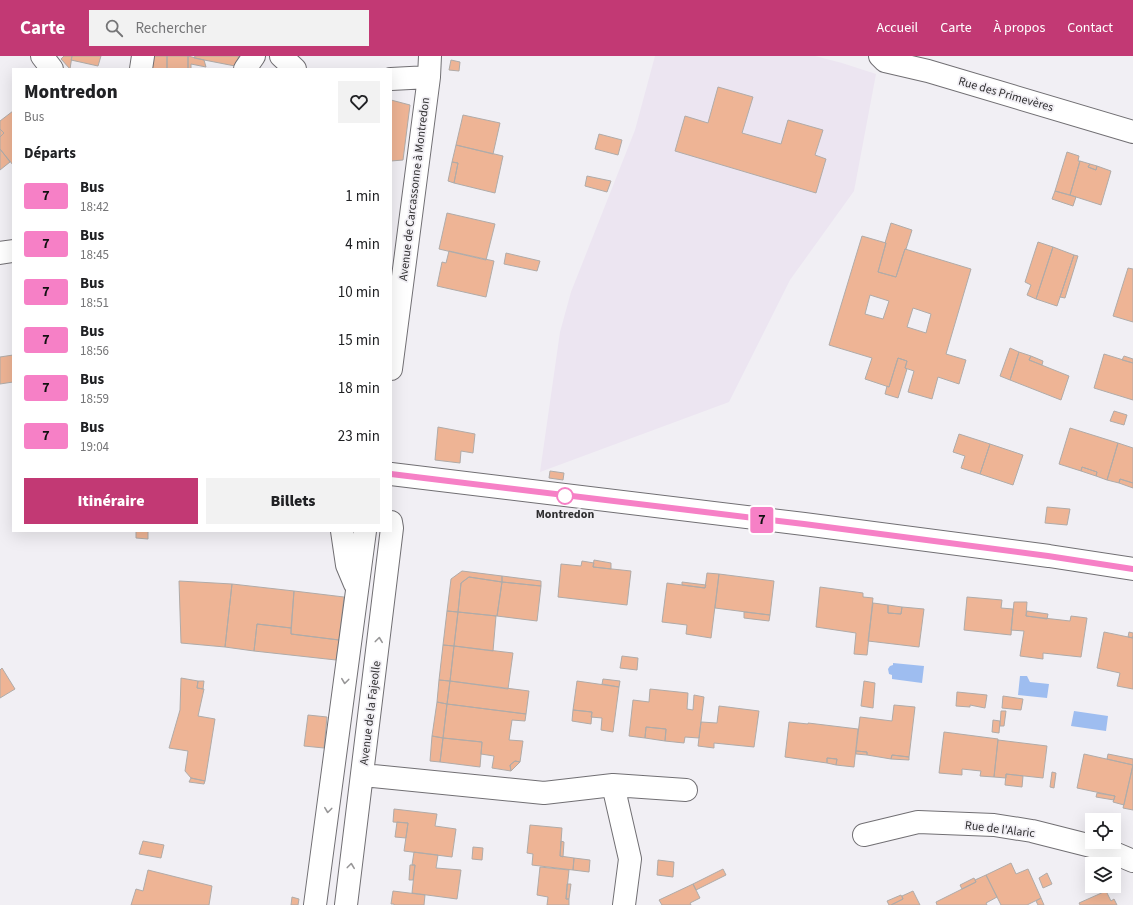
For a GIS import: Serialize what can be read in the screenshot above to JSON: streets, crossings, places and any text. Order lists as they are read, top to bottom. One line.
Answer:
{"streets":{"street":["Rue des Primevères","Avenue de Carcassonne à Montredon","Avenue de la Fajeolle","Rue de l'Alaric"]},"places":["Montredon"],"lines":["bus line 7"],"page":{"header":"Carte","search":"Rechercher","nav":["Accueil","Carte","À propos","Contact"],"on_map":"7","heading":[["Montredon","Bus"],"Départs"],"list":[{"mark":"7","name":"Bus","note":"18:42","value":"1 min"},{"mark":"7","name":"Bus","note":"18:45","value":"4 min"},{"mark":"7","name":"Bus","note":"18:51","value":"10 min"},{"mark":"7","name":"Bus","note":"18:56","value":"15 min"},{"mark":"7","name":"Bus","note":"18:59","value":"18 min"},{"mark":"7","name":"Bus","note":"19:04","value":"23 min"}],"buttons":["Itinéraire","Billets"]}}
